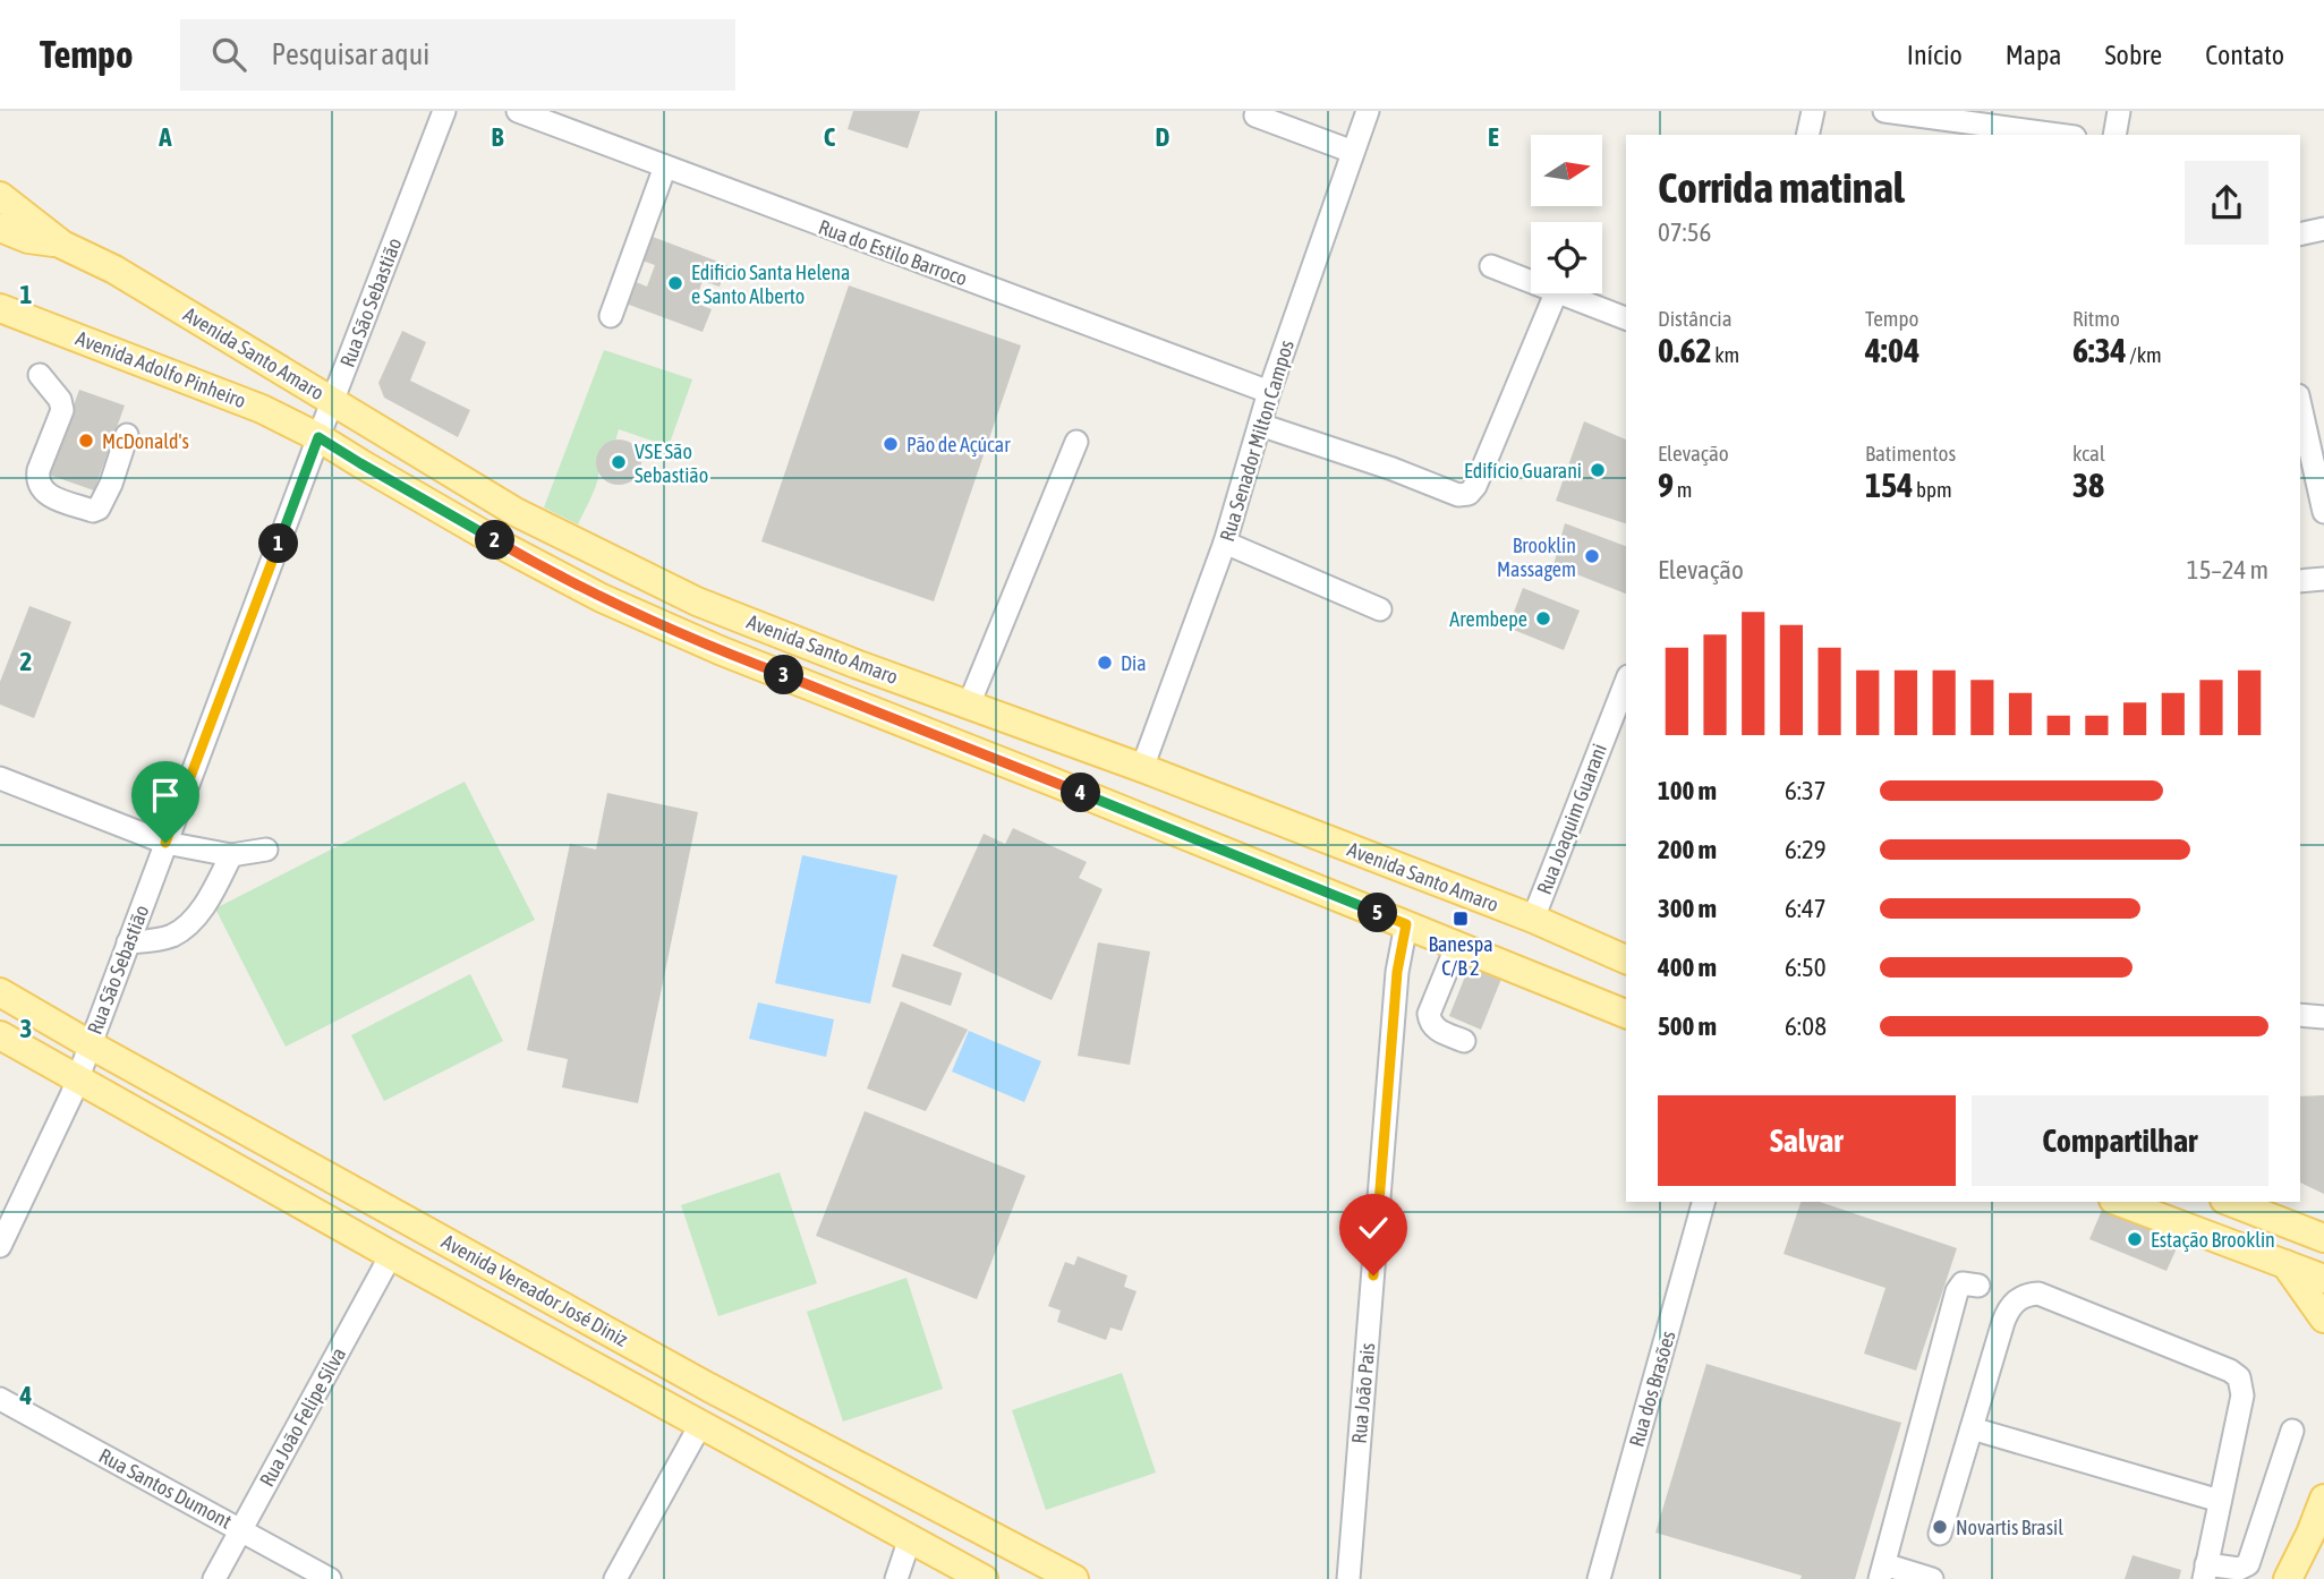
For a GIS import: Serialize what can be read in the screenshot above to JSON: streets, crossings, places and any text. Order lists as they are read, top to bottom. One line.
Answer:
{"streets":{"main road":["Avenida Santo Amaro","Avenida Adolfo Pinheiro","Avenida Vereador José Diniz"],"street":["Rua do Estilo Barroco","Rua São Sebastião","Rua Senador Milton Campos","Rua Joaquim Guarani","Rua dos Brasões","Rua João Pais","Rua João Felipe Silva","Rua Santos Dumont"]},"crossings":[["Rua do Estilo Barroco","Rua Senador Milton Campos"],["Rua São Sebastião","Avenida Santo Amaro"],["Rua São Sebastião","Avenida Adolfo Pinheiro"],["Rua São Sebastião","Avenida Vereador José Diniz"],["Avenida Santo Amaro","Avenida Adolfo Pinheiro"],["Avenida Santo Amaro","Rua Senador Milton Campos"],["Avenida Santo Amaro","Rua Joaquim Guarani"],["Avenida Santo Amaro","Rua João Pais"],["Avenida Vereador José Diniz","Rua João Felipe Silva"],["Rua João Felipe Silva","Rua Santos Dumont"]],"places":{"other":["Edificio Santa Helena e Santo Alberto","McDonald's","Pão de Açúcar","VSE São Sebastião","Edifício Guarani","Brooklin Massagem","Arembepe","Dia","Estação Brooklin","Novartis Brasil"],"transit":["Banespa C/B 2"]},"north":"right","page":{"header":"Tempo","search":"Pesquisar aqui","nav":["Início","Mapa","Sobre","Contato"],"heading":["Corrida matinal","07:56"],"stats":[["Distância","0.62 km"],["Tempo","4:04"],["Ritmo","6:34 /km"],["Elevação","9 m"],["Batimentos","154 bpm"],["kcal","38"]],"pins":["2","1","3","4","5"],"chart":["Elevação","15–24 m"],"list":[{"name":"100 m","note":"6:37"},{"name":"200 m","note":"6:29"},{"name":"300 m","note":"6:47"},{"name":"400 m","note":"6:50"},{"name":"500 m","note":"6:08"}],"buttons":["Salvar","Compartilhar"]},"grid":{"columns":["A","B","C","D","E"],"rows":["1","2","3","4"]}}
